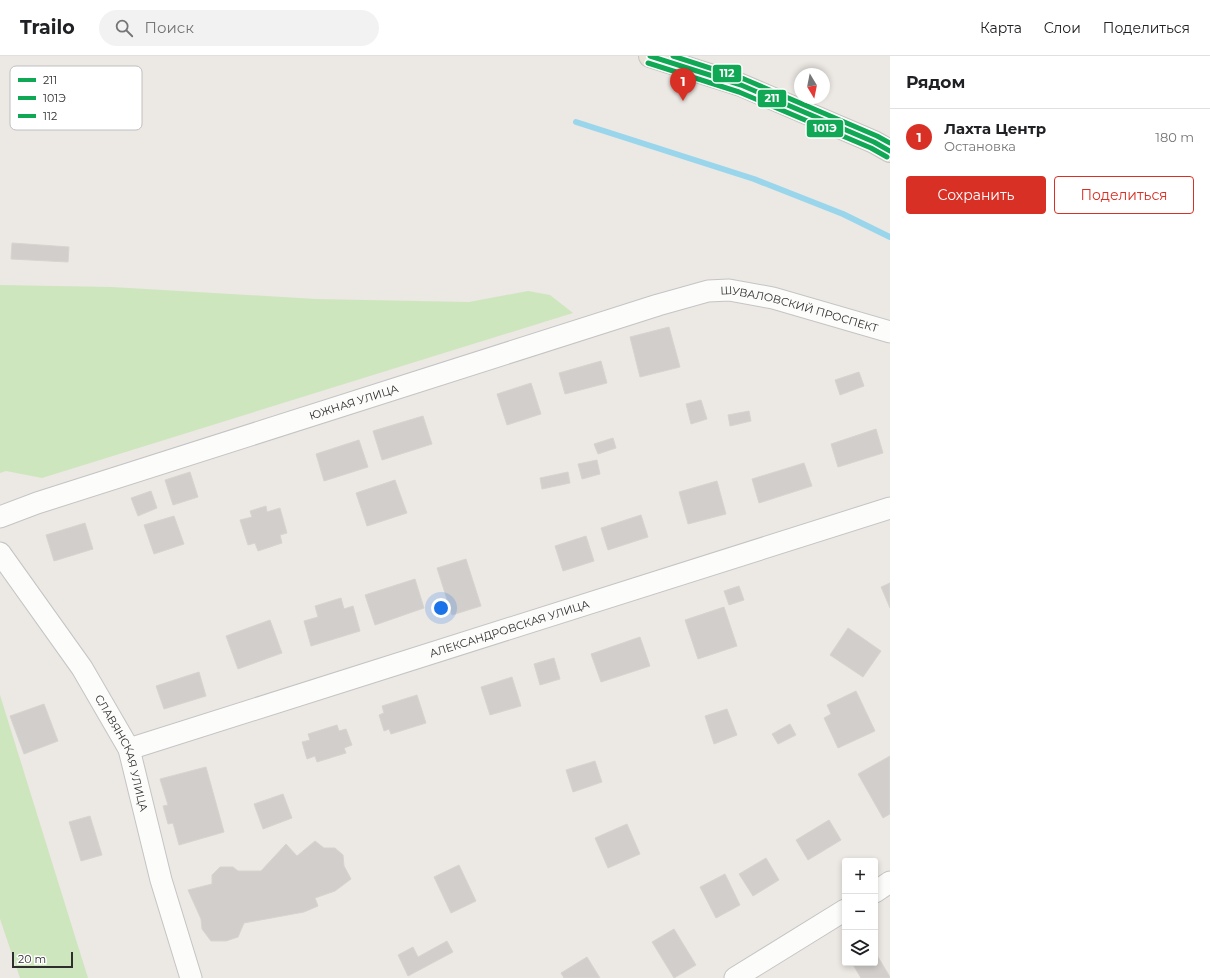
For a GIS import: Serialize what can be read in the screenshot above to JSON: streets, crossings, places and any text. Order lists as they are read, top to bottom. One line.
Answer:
{"streets":{"street":["ШУВАЛОВСКИЙ ПРОСПЕКТ","ЮЖНАЯ УЛИЦА","АЛЕКСАНДРОВСКАЯ УЛИЦА","СЛАВЯНСКАЯ УЛИЦА"]},"crossings":[["ШУВАЛОВСКИЙ ПРОСПЕКТ","ЮЖНАЯ УЛИЦА"],["АЛЕКСАНДРОВСКАЯ УЛИЦА","СЛАВЯНСКАЯ УЛИЦА"]],"lines":["transit line 211","transit line 112","transit line 101Э"],"legend":["211","101Э","112"],"scale_bar":"20 m","north":"bottom","page":{"header":"Trailo","search":"Поиск","nav":["Карта","Слои","Поделиться"],"heading":"Рядом","pins":"1","list":[{"mark":"1","name":"Лахта Центр","note":"Остановка","value":"180 m"}],"buttons":["Сохранить","Поделиться"],"map_buttons":["+","−"],"scale":"20 m"}}
